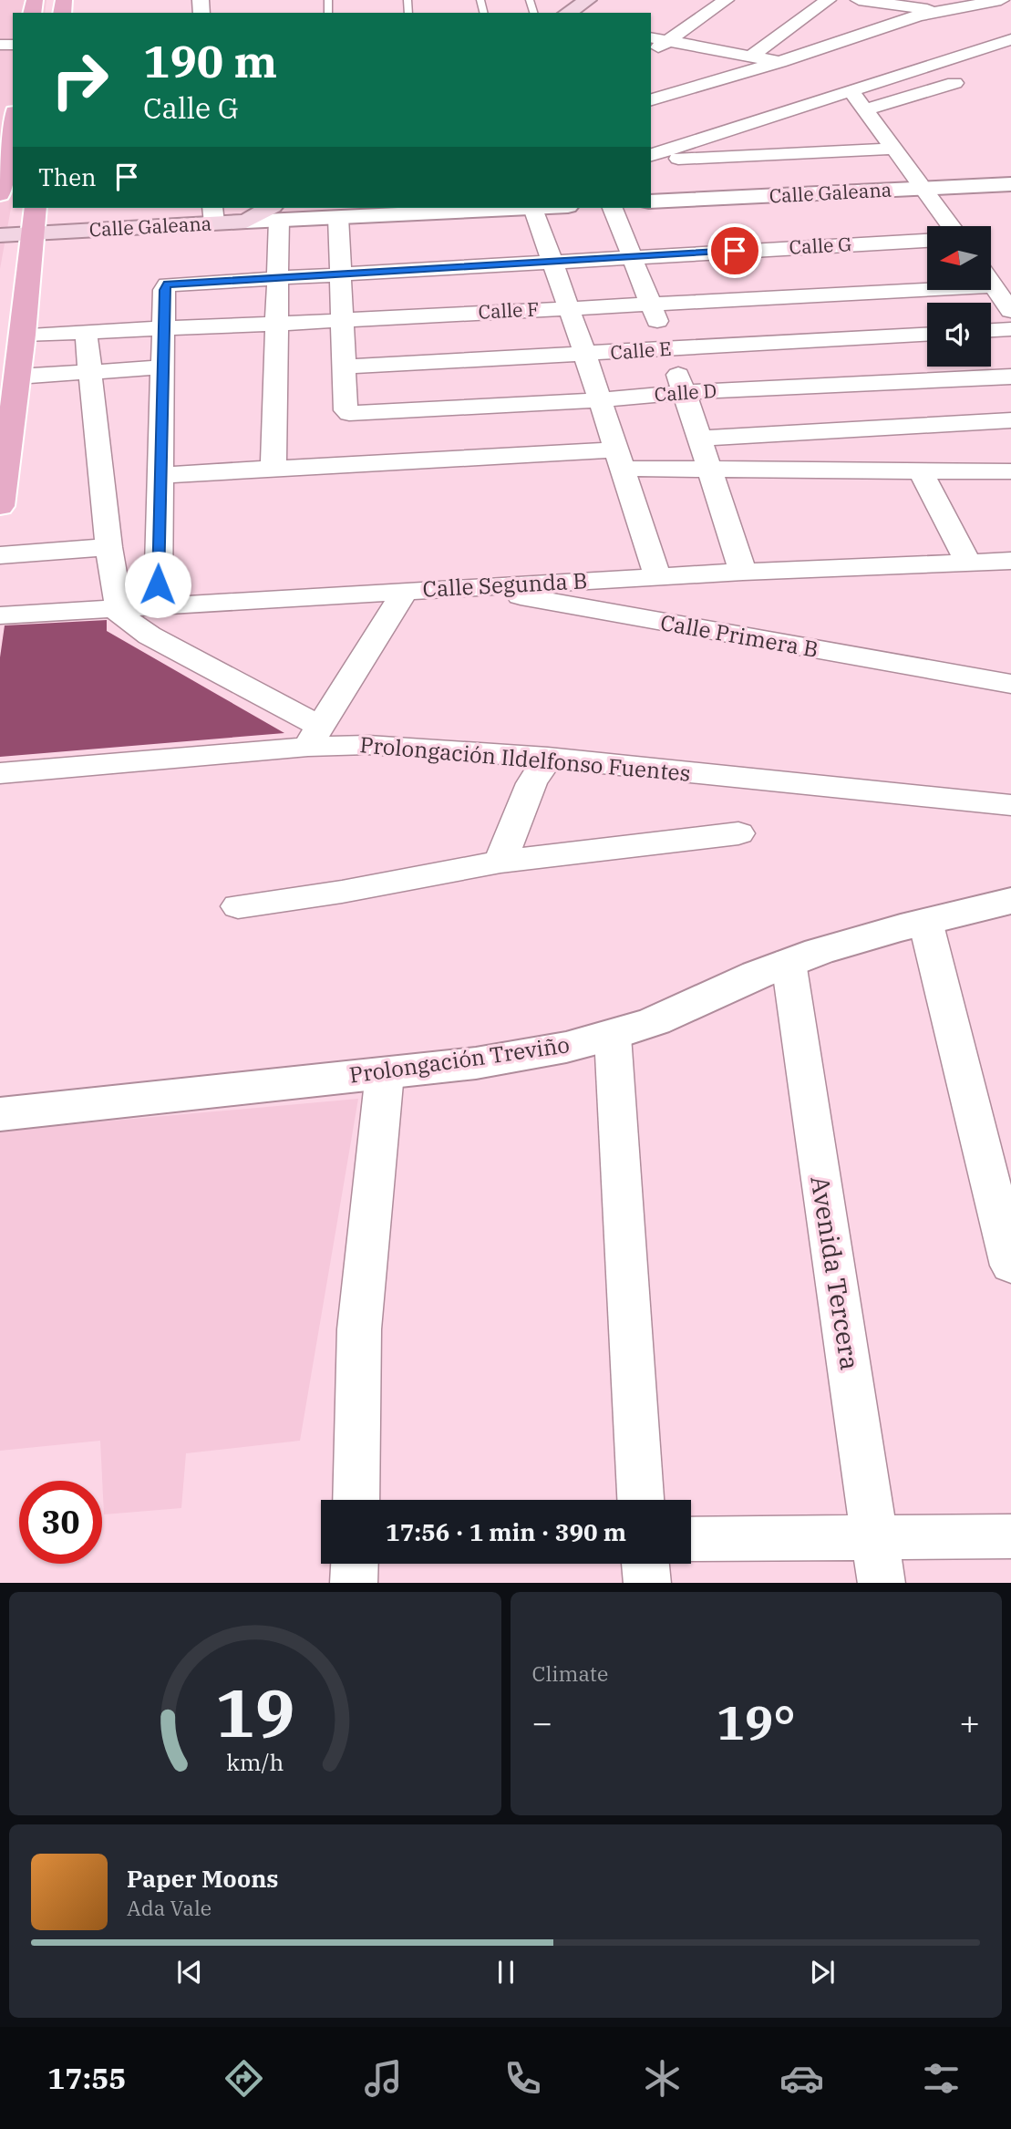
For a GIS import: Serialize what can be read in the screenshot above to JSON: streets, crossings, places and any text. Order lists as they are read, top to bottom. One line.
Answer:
{"streets":{"main road":["Calle Galeana"],"street":["Calle G","Calle F","Calle E","Calle D","Calle Segunda B","Calle Primera B","Prolongación Ildelfonso Fuentes","Prolongación Treviño","Avenida Tercera"]},"crossings":[["Calle G","Calle F"],["Calle E","Calle D"],["Calle Segunda B","Calle Primera B"],["Prolongación Treviño","Avenida Tercera"]],"north":"left","page":{"turn":["190 m","Calle G"],"then":"Then","limit":"30","trip":"17:56 · 1 min · 390 m","tile":"Climate","heat":["−","19°","+"],"song":["Paper Moons","Ada Vale"],"tabs":"17:55","gauge":["19","km/h"]}}
